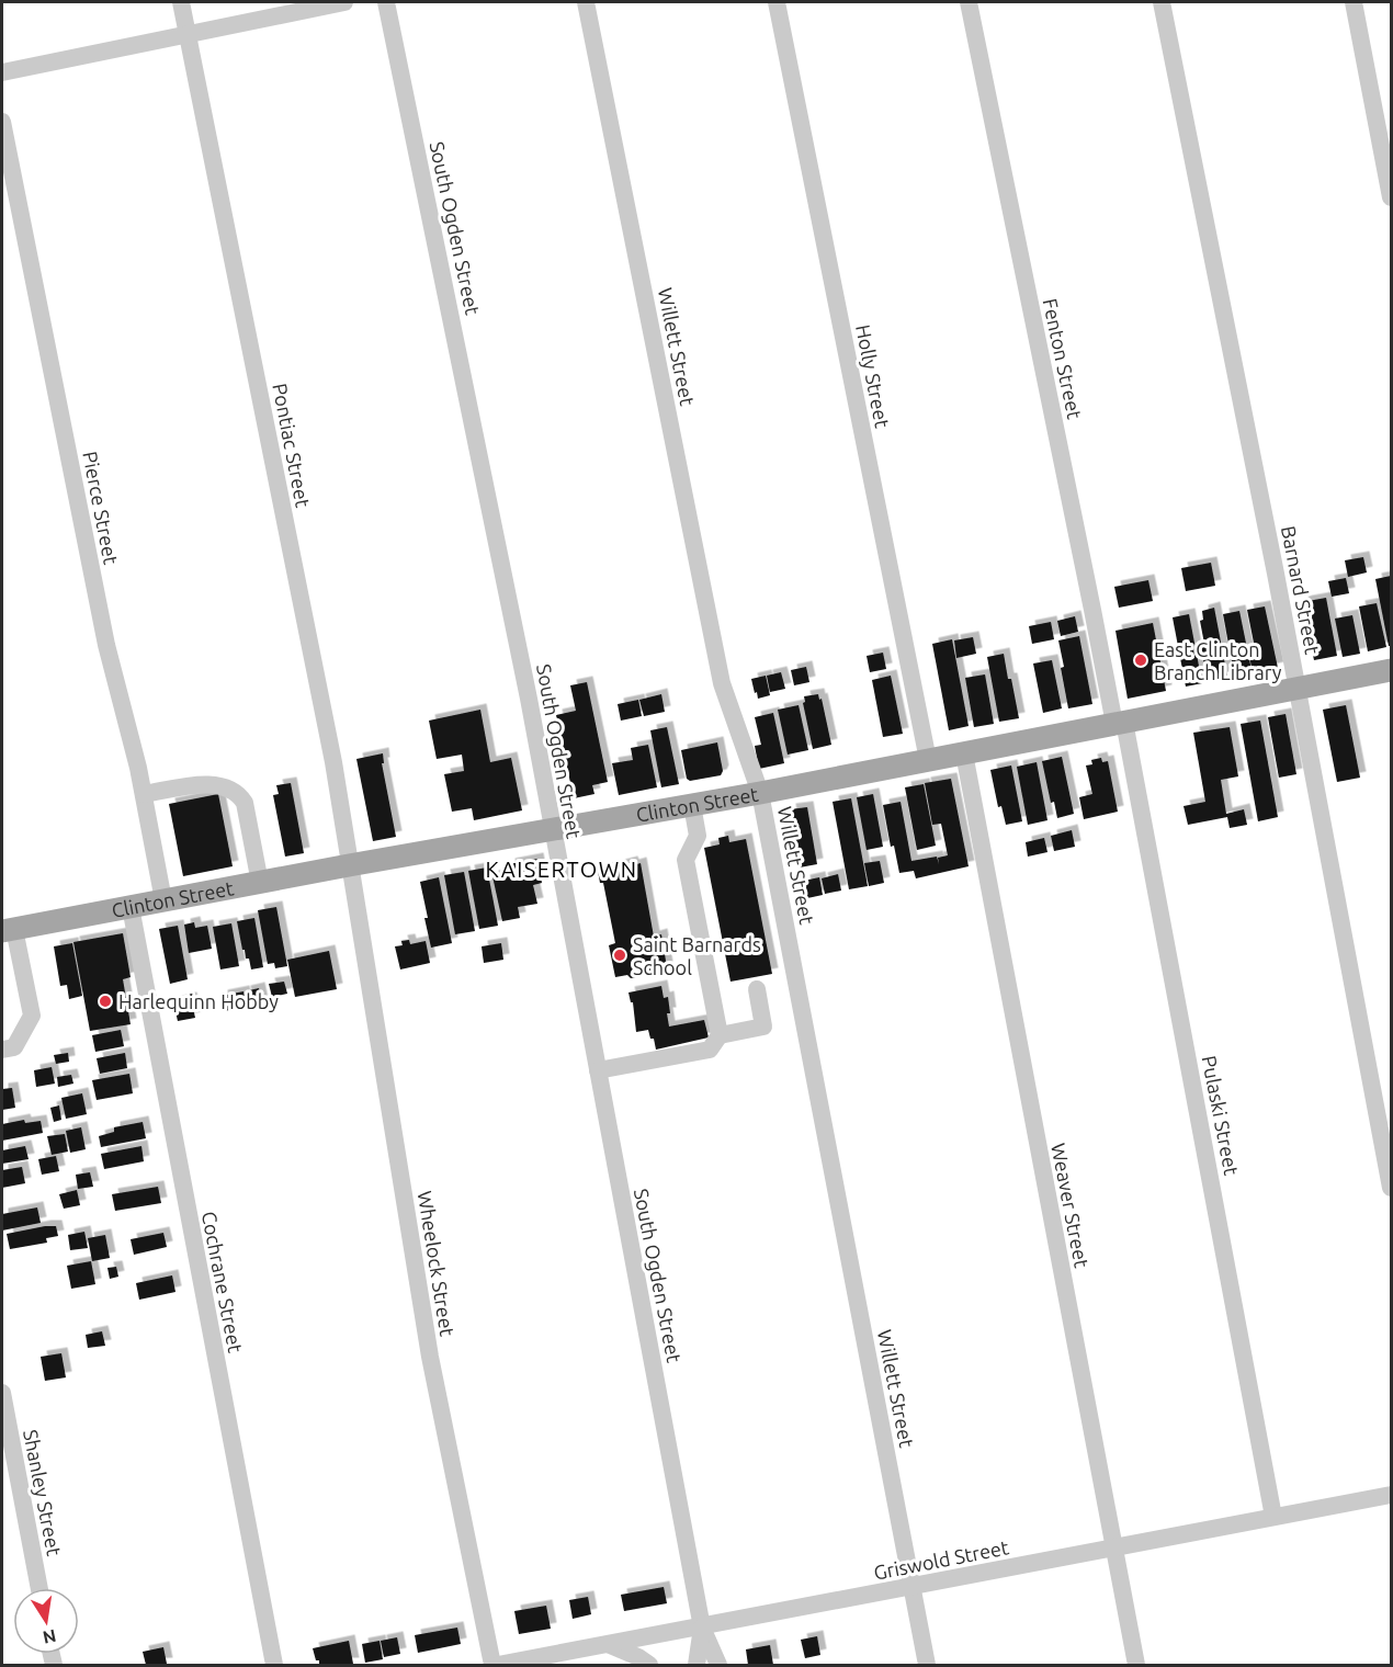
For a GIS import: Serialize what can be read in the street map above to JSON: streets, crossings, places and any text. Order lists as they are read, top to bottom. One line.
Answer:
{"streets":{"main road":["Clinton Street"],"street":["South Ogden Street","Willett Street","Fenton Street","Holly Street","Pontiac Street","Pierce Street","Barnard Street","Pulaski Street","Weaver Street","Wheelock Street","Cochrane Street","Shanley Street","Griswold Street"]},"crossings":[["South Ogden Street","Clinton Street"],["South Ogden Street","Griswold Street"],["Willett Street","Clinton Street"],["Willett Street","Griswold Street"],["Fenton Street","Clinton Street"],["Fenton Street","Pulaski Street"],["Holly Street","Clinton Street"],["Pontiac Street","Clinton Street"],["Pontiac Street","Wheelock Street"],["Pierce Street","Clinton Street"],["Barnard Street","Clinton Street"],["Clinton Street","Pulaski Street"],["Clinton Street","Weaver Street"],["Clinton Street","Wheelock Street"],["Clinton Street","Cochrane Street"],["Pulaski Street","Griswold Street"],["Weaver Street","Griswold Street"],["Wheelock Street","Griswold Street"]],"districts":["KAISERTOWN"],"places":["East Clinton Branch Library","Saint Barnards School","Harlequinn Hobby"],"north":"bottom"}
